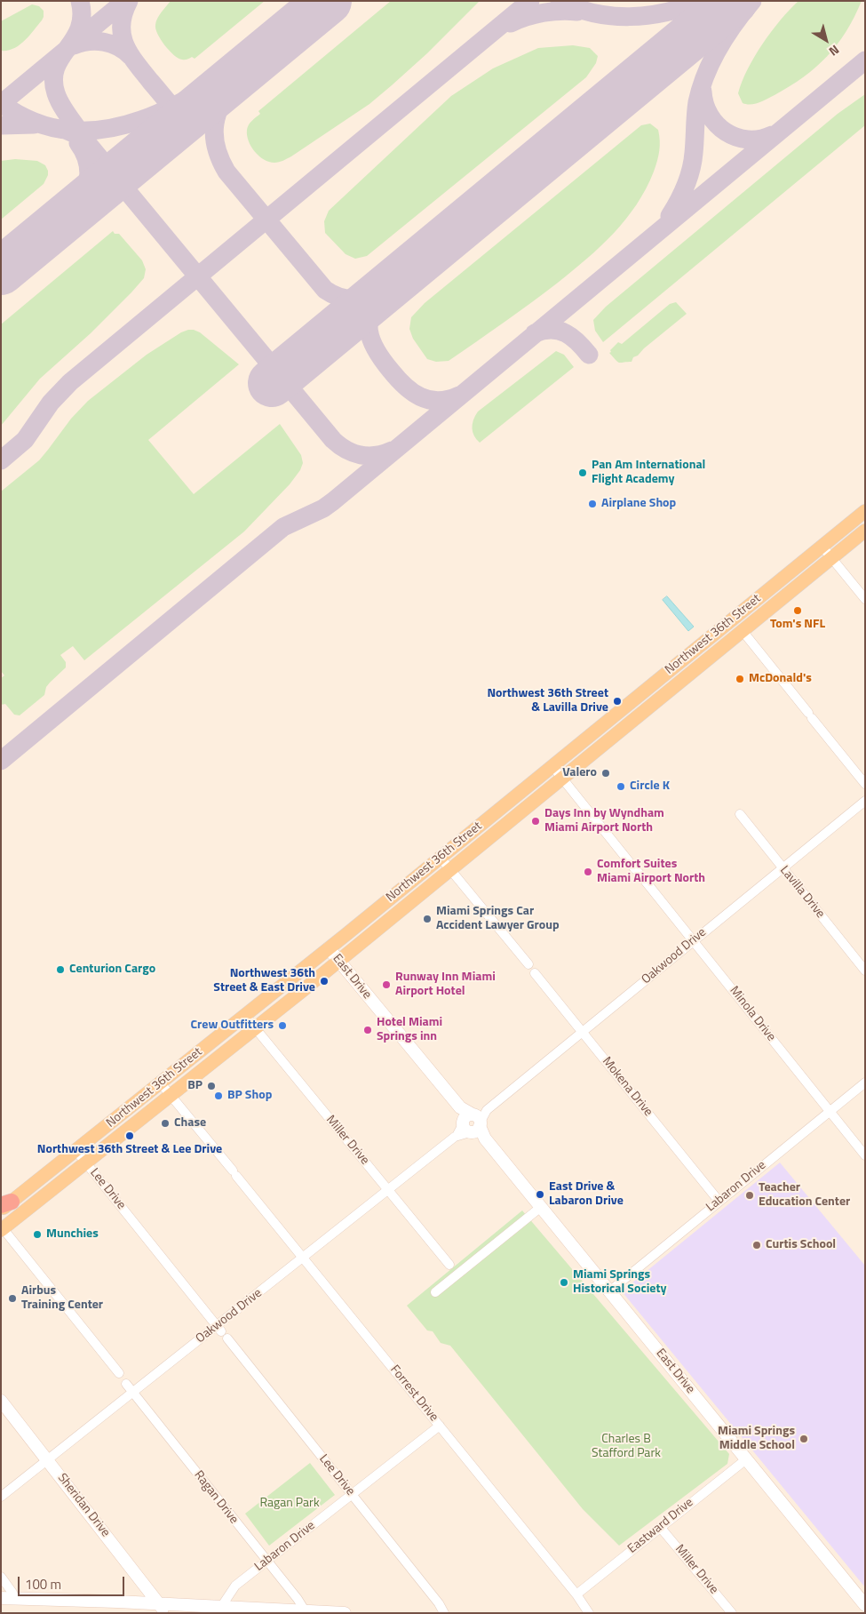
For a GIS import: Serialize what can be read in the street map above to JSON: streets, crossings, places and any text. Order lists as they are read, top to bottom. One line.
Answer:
{"streets":{"main road":["Northwest 36th Street"],"street":["Lavilla Drive","Oakwood Drive","East Drive","Minola Drive","Mokena Drive","Miller Drive","Labaron Drive","Lee Drive","Forrest Drive","Ragan Drive","Sheridan Drive","Eastward Drive"]},"crossings":[["Northwest 36th Street","East Drive"],["Northwest 36th Street","Minola Drive"],["Northwest 36th Street","Miller Drive"],["Northwest 36th Street","Lee Drive"],["Northwest 36th Street","Forrest Drive"],["Lavilla Drive","Oakwood Drive"],["Oakwood Drive","East Drive"],["Oakwood Drive","Minola Drive"],["Oakwood Drive","Mokena Drive"],["Oakwood Drive","Miller Drive"],["Oakwood Drive","Lee Drive"],["Oakwood Drive","Forrest Drive"],["Oakwood Drive","Ragan Drive"],["Oakwood Drive","Sheridan Drive"],["East Drive","Labaron Drive"],["East Drive","Eastward Drive"],["Minola Drive","Labaron Drive"],["Mokena Drive","Labaron Drive"],["Miller Drive","Eastward Drive"],["Labaron Drive","Lee Drive"],["Labaron Drive","Forrest Drive"],["Labaron Drive","Ragan Drive"],["Forrest Drive","Eastward Drive"]],"parks":["Charles B Stafford Park","Ragan Park"],"places":["Pan Am International Flight Academy","Airplane Shop","Tom's NFL","McDonald's","Northwest 36th Street & Lavilla Drive","Valero","Circle K","Days Inn by Wyndham Miami Airport North","Comfort Suites Miami Airport North","Miami Springs Car Accident Lawyer Group","Centurion Cargo","Northwest 36th Street & East Drive","Runway Inn Miami Airport Hotel","Crew Outfitters","Hotel Miami Springs inn","BP","BP Shop","Chase","Northwest 36th Street & Lee Drive","East Drive & Labaron Drive","Teacher Education Center","Munchies","Curtis School","Miami Springs Historical Society","Airbus Training Center","Miami Springs Middle School"],"scale_bar":"100 m","north":"bottom right"}
